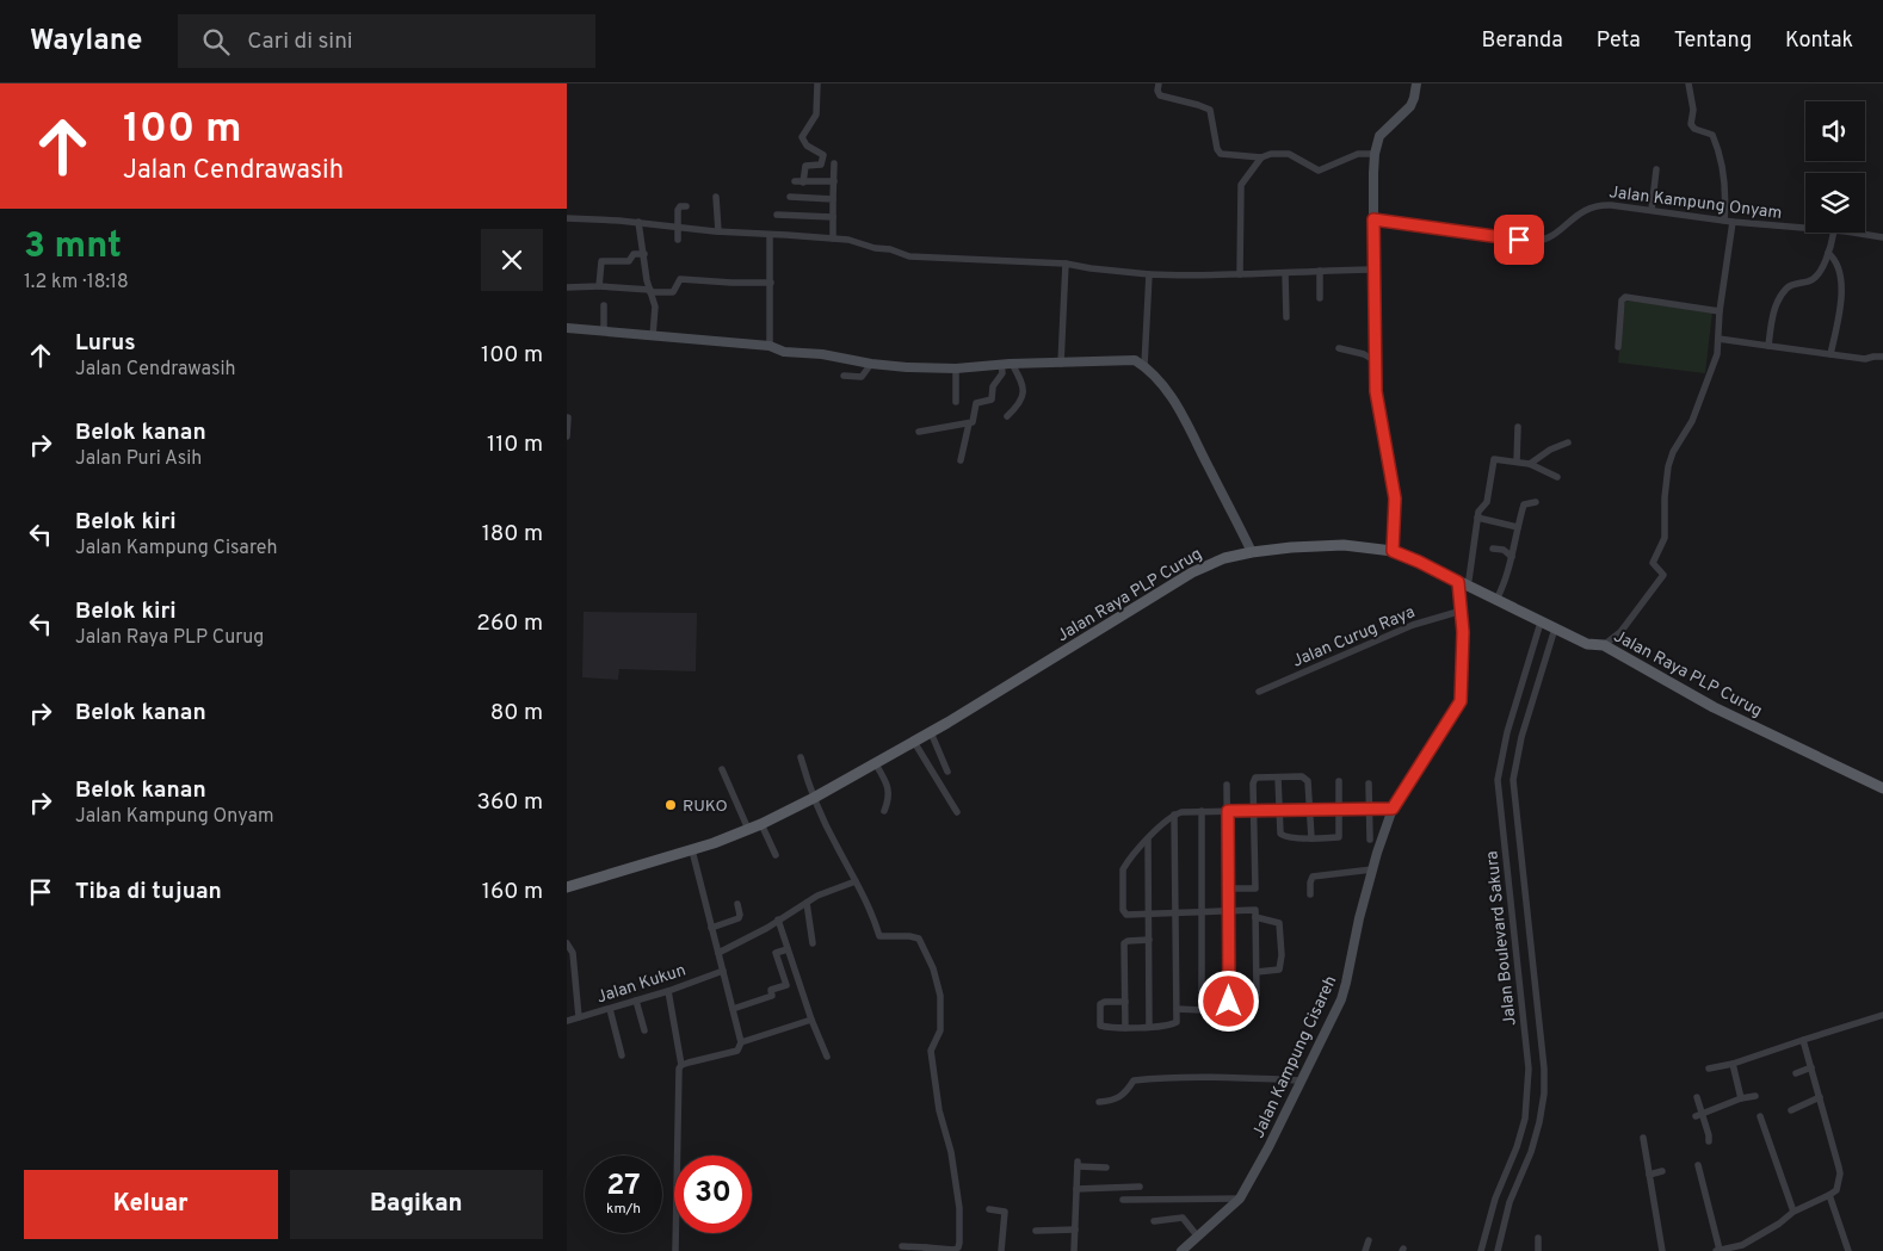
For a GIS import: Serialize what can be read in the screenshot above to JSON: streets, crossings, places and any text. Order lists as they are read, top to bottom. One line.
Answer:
{"streets":{"main road":["Jalan Raya PLP Curug"],"street":["Jalan Kampung Onyam","Jalan Curug Raya","Jalan Boulevard Sakura","Jalan Kukun","Jalan Kampung Cisareh"]},"crossings":[["Jalan Raya PLP Curug","Jalan Boulevard Sakura"],["Jalan Raya PLP Curug","Jalan Kampung Cisareh"],["Jalan Curug Raya","Jalan Kampung Cisareh"]],"places":["RUKO"],"page":{"header":"Waylane","search":"Cari di sini","nav":["Beranda","Peta","Tentang","Kontak"],"turn":["100 m","Jalan Cendrawasih"],"heading":["3 mnt","1.2 km · 18:18"],"list":[{"name":"Lurus","note":"Jalan Cendrawasih","value":"100 m"},{"name":"Belok kanan","note":"Jalan Puri Asih","value":"110 m"},{"name":"Belok kiri","note":"Jalan Kampung Cisareh","value":"180 m"},{"name":"Belok kiri","note":"Jalan Raya PLP Curug","value":"260 m"},{"name":"Belok kanan","value":"80 m"},{"name":"Belok kanan","note":"Jalan Kampung Onyam","value":"360 m"},{"name":"Tiba di tujuan","value":"160 m"}],"speed":"27 km/h","limit":"30","buttons":["Keluar","Bagikan"]}}
